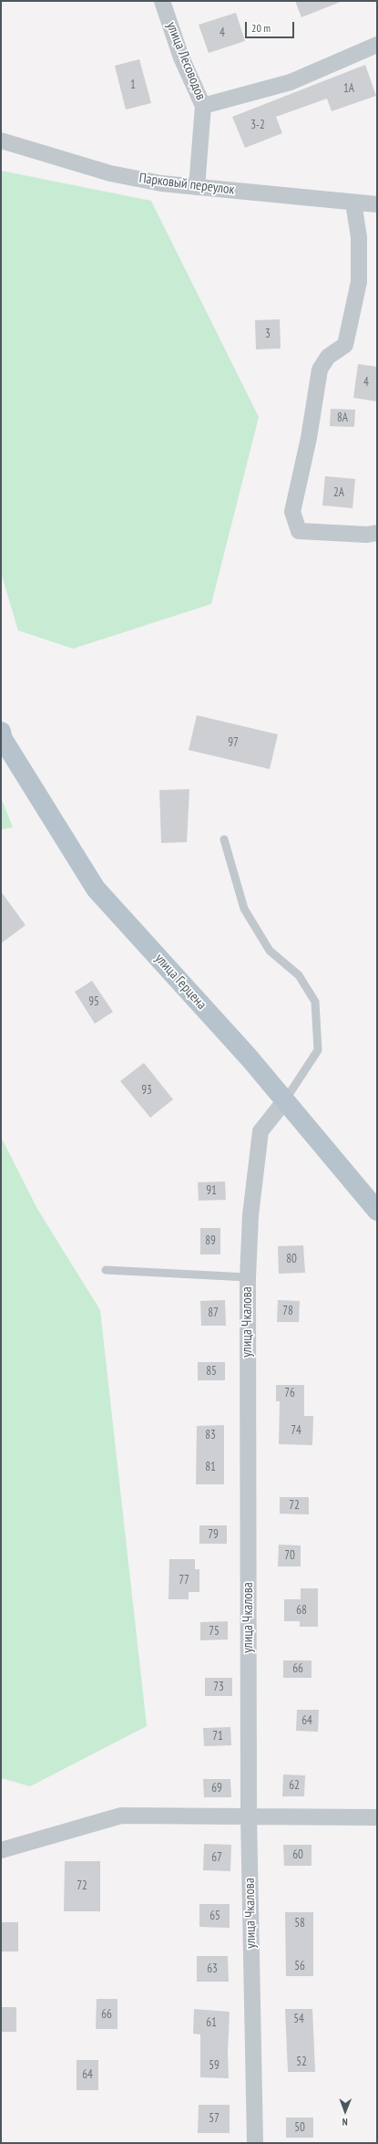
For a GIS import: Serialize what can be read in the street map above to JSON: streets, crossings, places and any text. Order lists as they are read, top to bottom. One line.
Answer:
{"streets":{"main road":["улица Герцена"],"street":["улица Лесоводов","Парковый переулок","улица Чкалова"]},"crossings":[["улица Лесоводов","Парковый переулок"],["улица Герцена","улица Чкалова"]],"house_numbers":["4","1","1А","3-2","3","4","8А","2А","97","95","93","91","89","80","78","87","85","76","74","83","81","72","79","70","77","68","75","66","73","64","71","62","69","60","67","72","65","58","56","63","66","54","61","52","59","64","57","50"],"scale_bar":"20 m","north":"bottom"}
